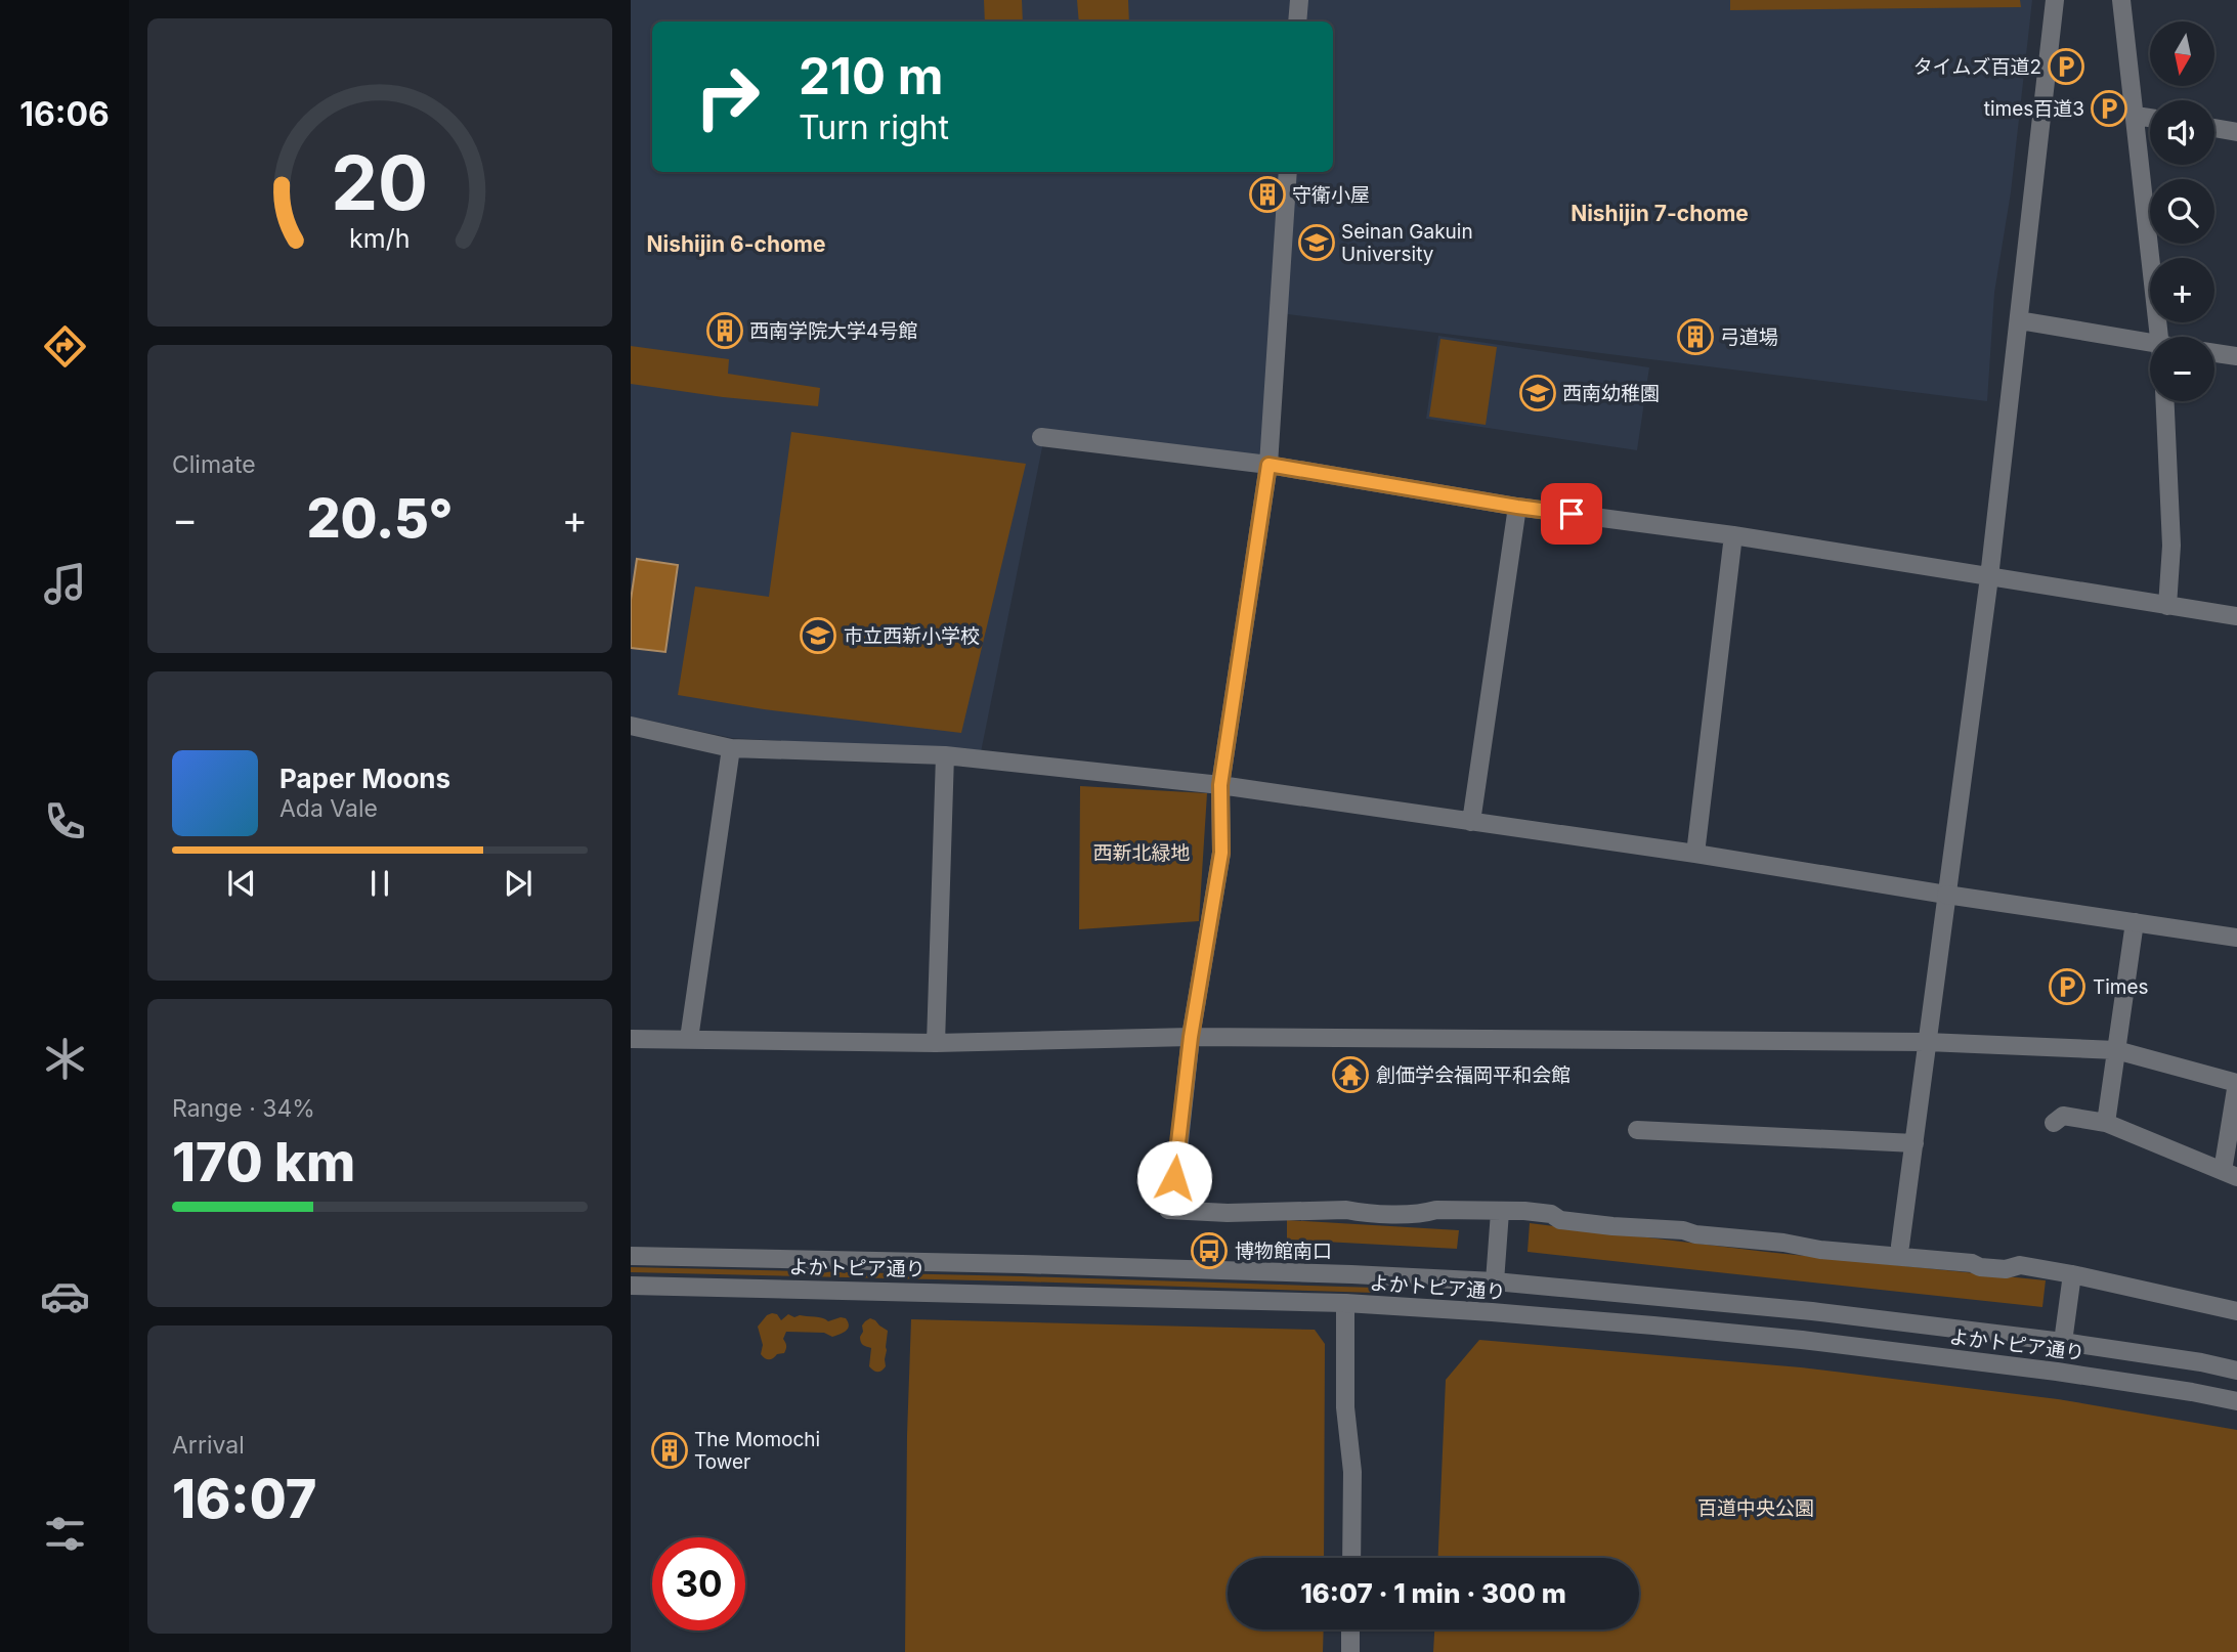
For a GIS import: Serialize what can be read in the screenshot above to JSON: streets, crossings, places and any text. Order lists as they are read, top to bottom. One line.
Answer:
{"streets":{"street":["よかトピア通り"]},"districts":["Nishijin 7-chome","Nishijin 6-chome"],"parks":["西新北緑地","百道中央公園"],"places":{"parking":["タイムズ百道2","times百道3","Times"],"building":["守衛小屋","西南学院大学4号館","弓道場","The Momochi Tower"],"school or university":["Seinan Gakuin University","西南幼稚園","市立西新小学校"],"temple":["創価学会福岡平和会館"],"bus stop":["博物館南口"]},"north":"bottom","page":{"tabs":"16:06","map_buttons":["+","−"],"turn":["210 m","Turn right"],"tile":["Climate",["Range · 34%","170 km"],["Arrival","16:07"]],"heat":["−","20.5°","+"],"song":["Paper Moons","Ada Vale"],"limit":"30","trip":"16:07 · 1 min · 300 m","gauge":["20","km/h"]}}
